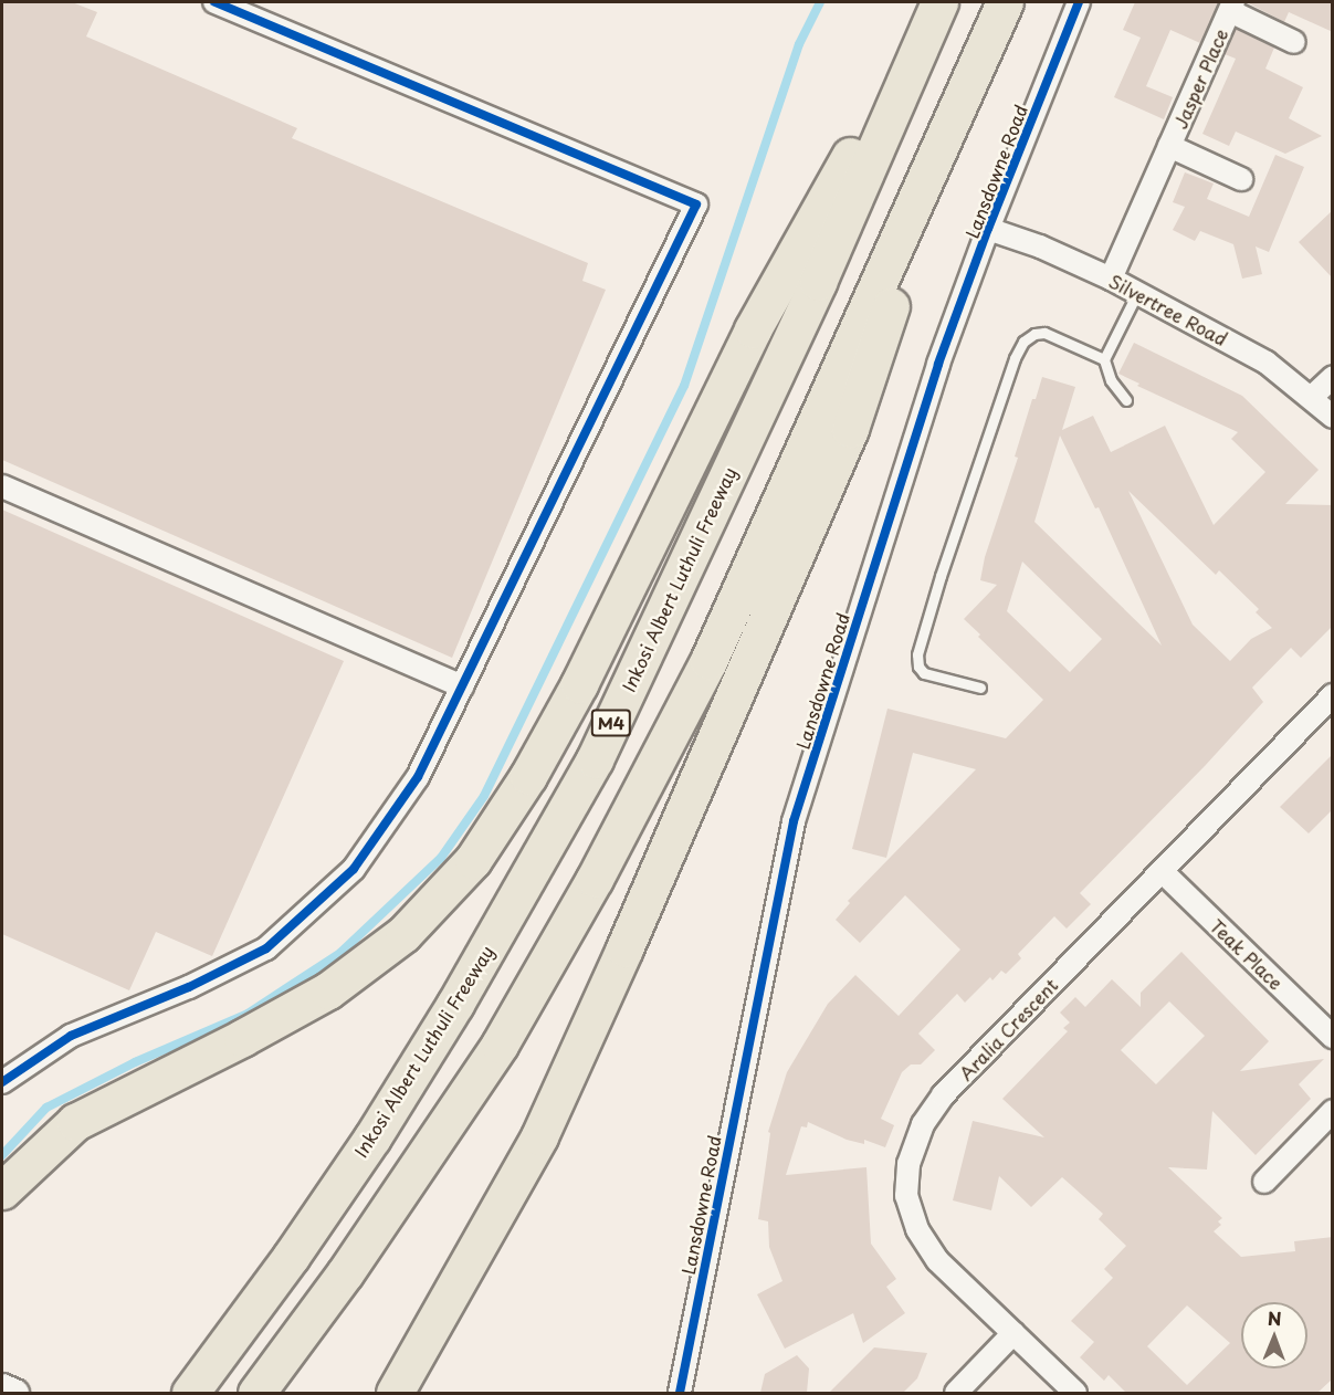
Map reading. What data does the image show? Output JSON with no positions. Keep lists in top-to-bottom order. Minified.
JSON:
{"streets":{"highway":["Inkosi Albert Luthuli Freeway","M4"],"street":["Jasper Place","Lansdowne Road","Silvertree Road","Teak Place","Aralia Crescent"]},"crossings":[["Jasper Place","Silvertree Road"],["Lansdowne Road","Silvertree Road"],["Teak Place","Aralia Crescent"]],"north":"top"}
